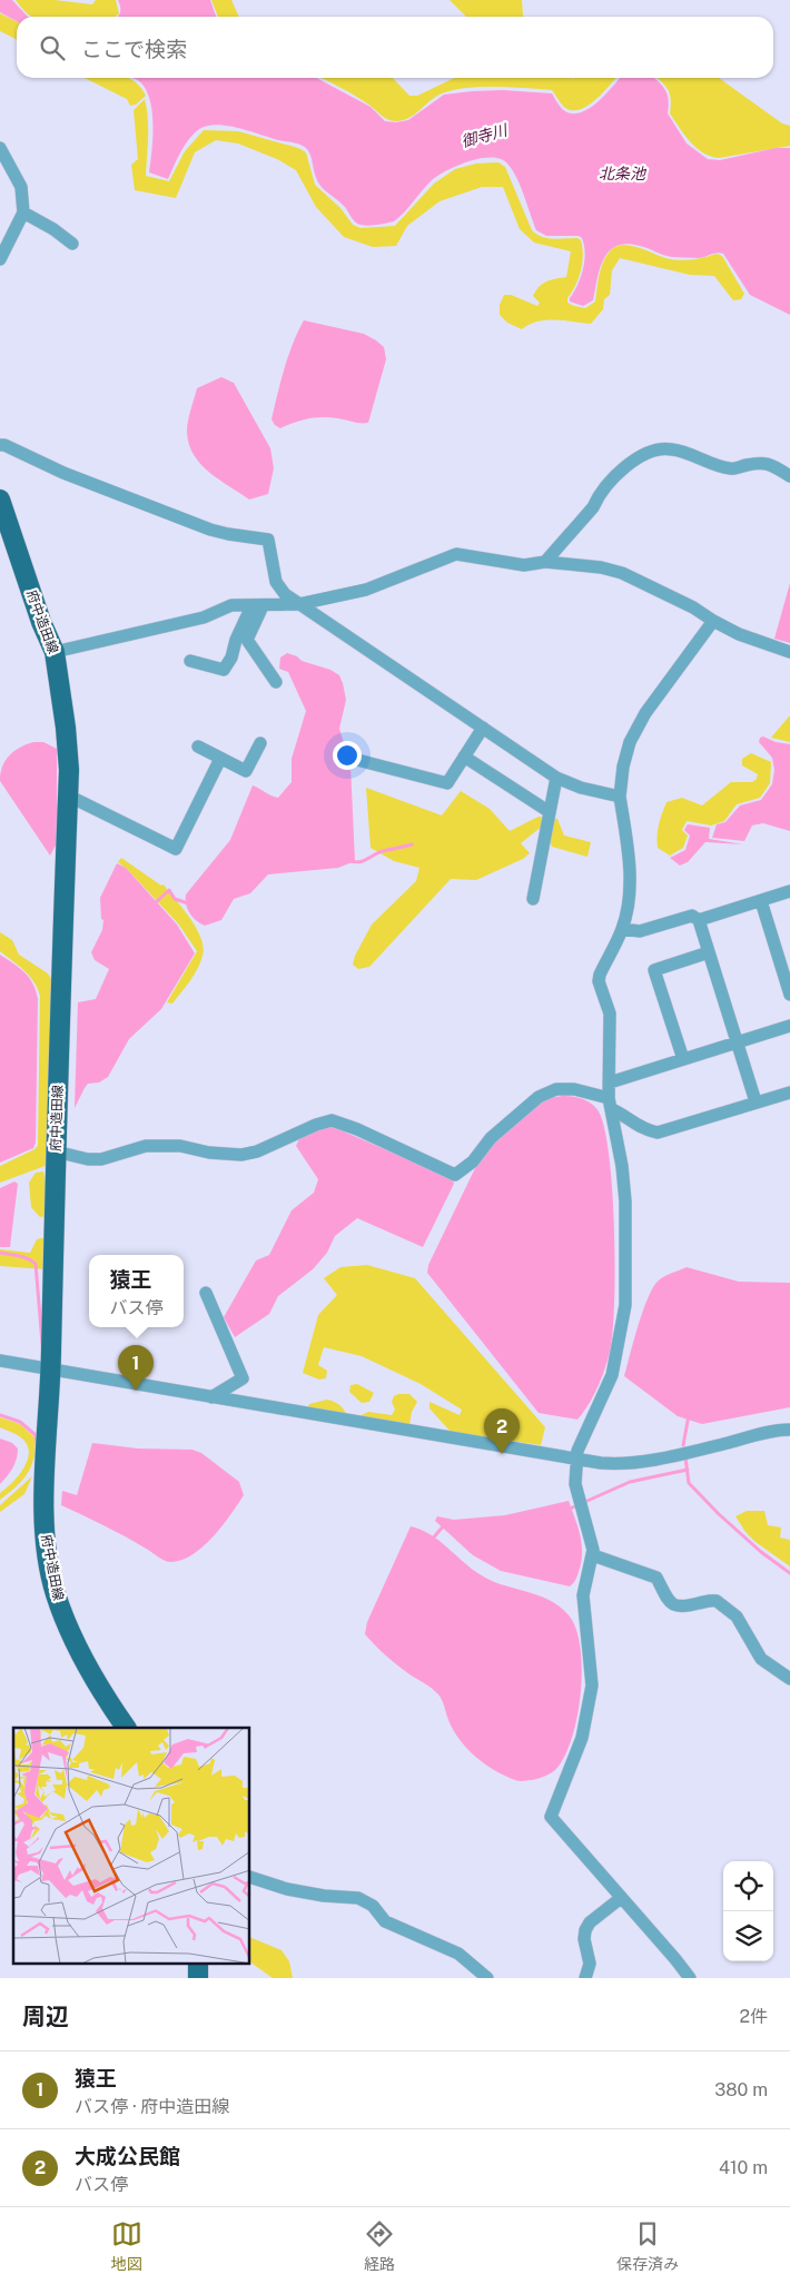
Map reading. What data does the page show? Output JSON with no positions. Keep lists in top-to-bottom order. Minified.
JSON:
{"streets":{"main road":["府中造田線"]},"water":["御寺川","北条池"],"page":{"search":"ここで検索","popup":["猿王","バス停"],"pins":["1","2"],"heading":["周辺","2件"],"list":[{"mark":"1","name":"猿王","note":"バス停 · 府中造田線","value":"380 m"},{"mark":"2","name":"大成公民館","note":"バス停","value":"410 m"}],"nav":["地図","経路","保存済み"]}}
